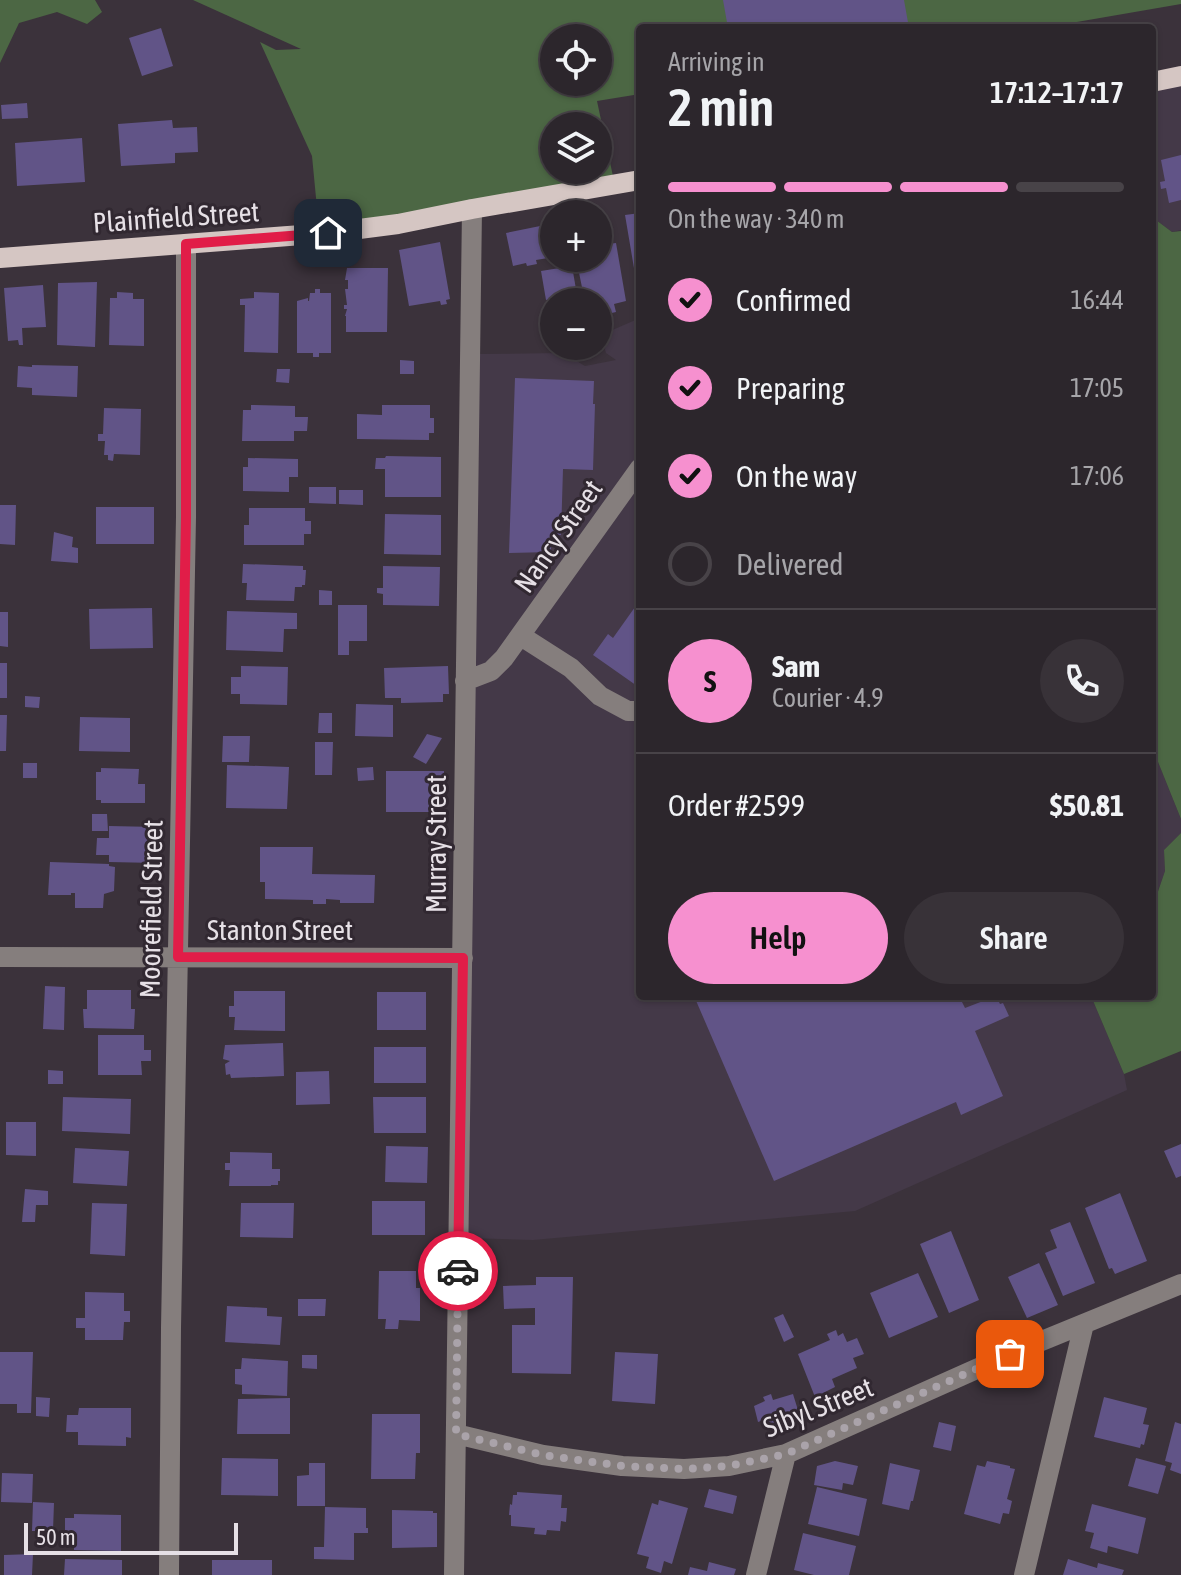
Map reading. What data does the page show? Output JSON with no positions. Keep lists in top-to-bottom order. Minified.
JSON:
{"streets":{"main road":["Plainfield Street"],"street":["Nancy Street","Murray Street","Moorefield Street","Stanton Street","Sibyl Street"]},"crossings":[["Plainfield Street","Murray Street"],["Plainfield Street","Moorefield Street"],["Nancy Street","Murray Street"],["Murray Street","Stanton Street"],["Murray Street","Sibyl Street"],["Moorefield Street","Stanton Street"]],"scale_bar":"50 m","page":{"map_buttons":["+","−"],"heading":["2 min","Arriving in","17:12–17:17"],"panel":["Sam","Courier · 4.9","Order #2599","$50.81"],"bar":"On the way · 340 m","list":[["Confirmed","16:44"],["Preparing","17:05"],["On the way","17:06"],"Delivered"],"round":"S","buttons":["Help","Share"],"scale":"50 m"}}
